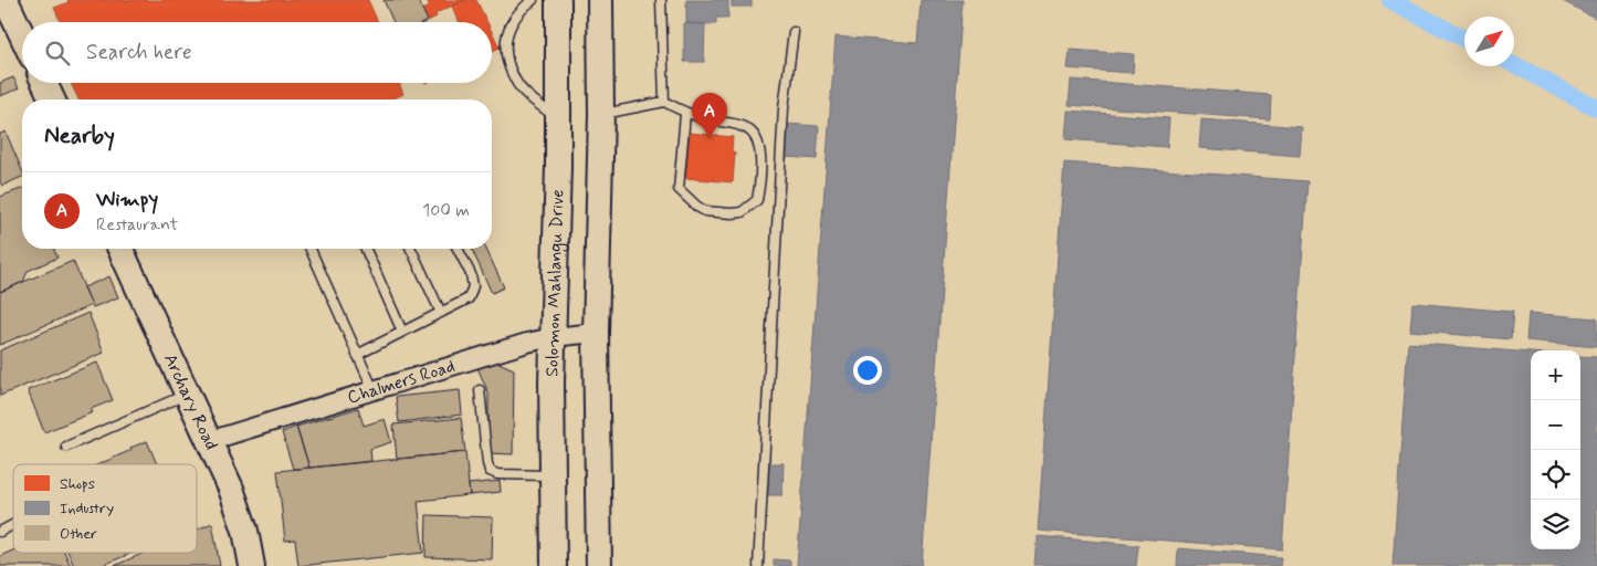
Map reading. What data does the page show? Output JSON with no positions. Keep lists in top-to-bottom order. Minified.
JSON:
{"streets":{"main road":["Solomon Mahlangu Drive","Archary Road"],"street":["Chalmers Road"]},"crossings":[["Solomon Mahlangu Drive","Chalmers Road"],["Chalmers Road","Archary Road"]],"legend":["Shops","Industry","Other"],"north":"top right","page":{"search":"Search here","pins":"A","heading":"Nearby","list":[{"mark":"A","name":"Wimpy","note":"Restaurant","value":"100 m"}],"map_buttons":["+","−"]}}
